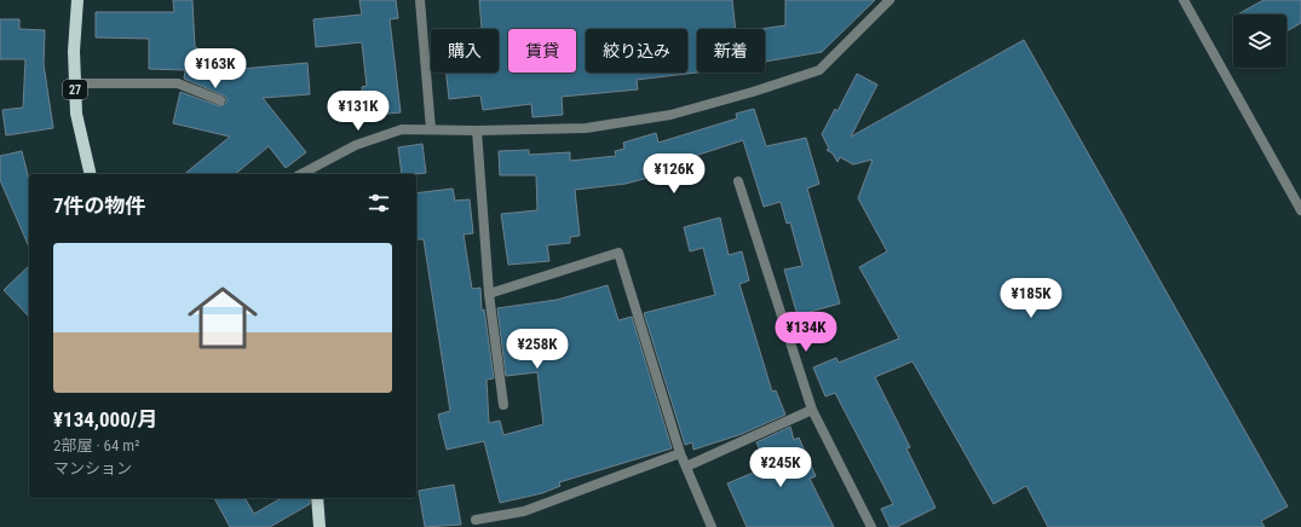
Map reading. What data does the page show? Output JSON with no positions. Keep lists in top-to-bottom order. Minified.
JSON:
{"streets":{"main road":["27"]},"page":{"chip":["購入","賃貸","絞り込み","新着"],"price":["¥163K","¥131K","¥126K","¥185K","¥134K","¥258K","¥245K"],"heading":"7件の物件","list":[{"name":"¥134,000/月","note":"2部屋 · 64 m² · マンション"}]}}
